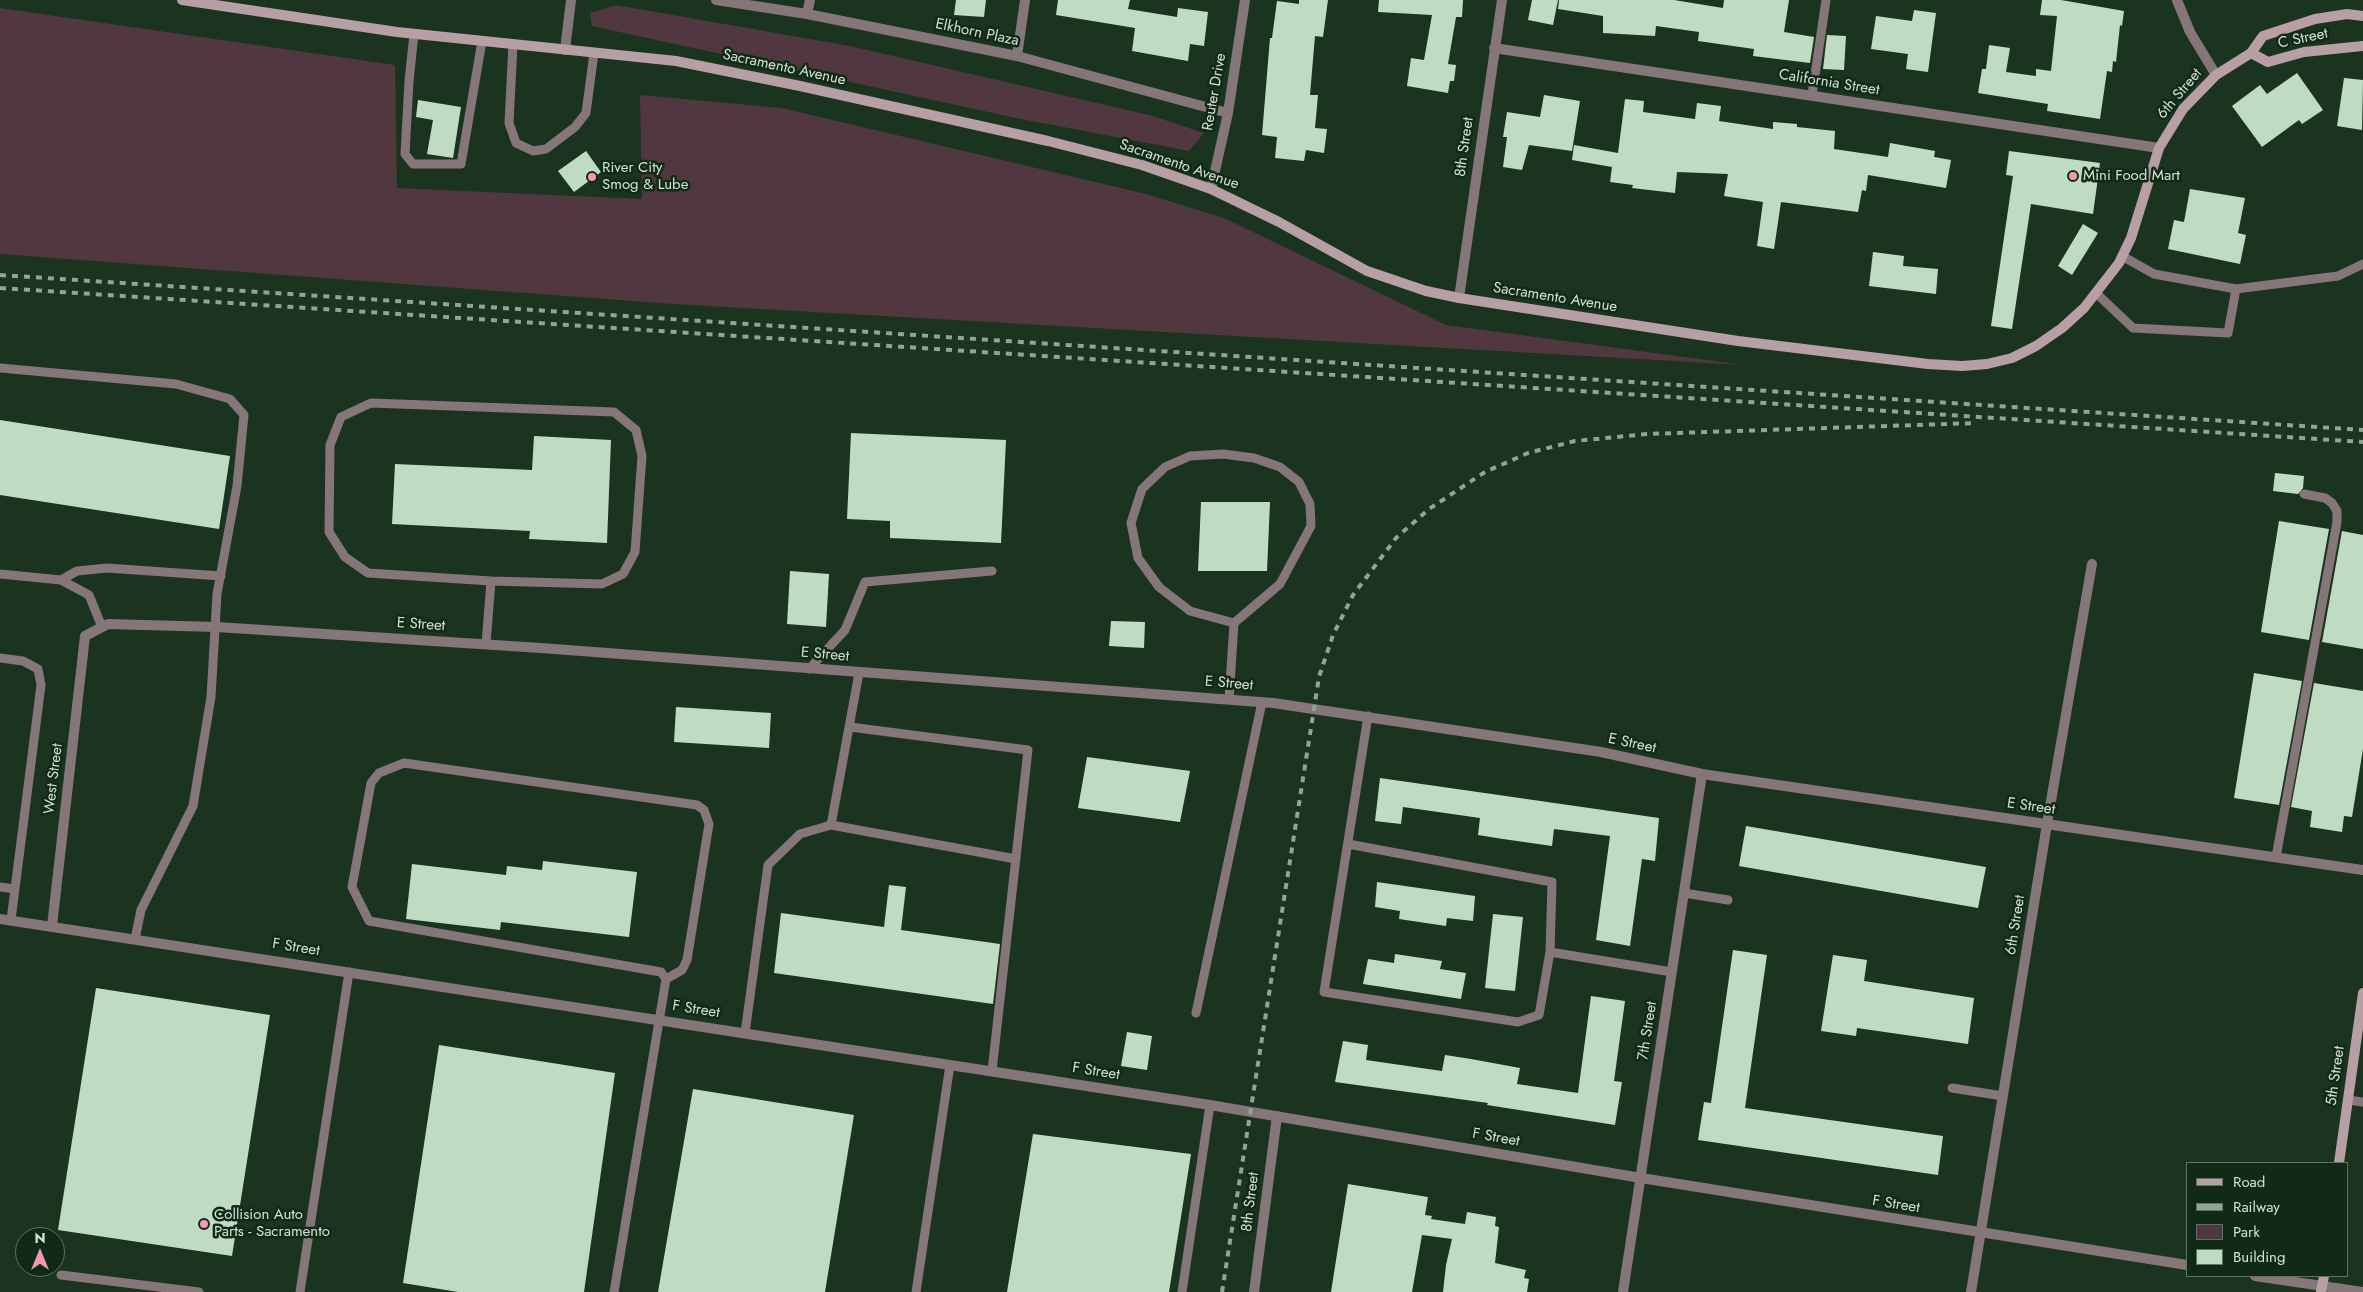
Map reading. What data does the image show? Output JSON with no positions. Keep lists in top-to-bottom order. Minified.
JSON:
{"streets":{"main road":["C Street","Sacramento Avenue","6th Street","5th Street"],"street":["Elkhorn Plaza","California Street","Reuter Drive","8th Street","E Street","West Street","F Street","7th Street"]},"crossings":[["Elkhorn Plaza","Reuter Drive"],["C Street","6th Street"],["Sacramento Avenue","Reuter Drive"],["Sacramento Avenue","6th Street"],["Sacramento Avenue","8th Street"],["California Street","6th Street"],["California Street","8th Street"],["6th Street","E Street"],["6th Street","F Street"],["8th Street","F Street"],["E Street","West Street"],["E Street","7th Street"],["West Street","F Street"],["F Street","7th Street"]],"places":["Mini Food Mart","River City Smog & Lube","Collision Auto Parts - Sacramento"],"legend":["Road","Railway","Park","Building"],"north":"top"}
